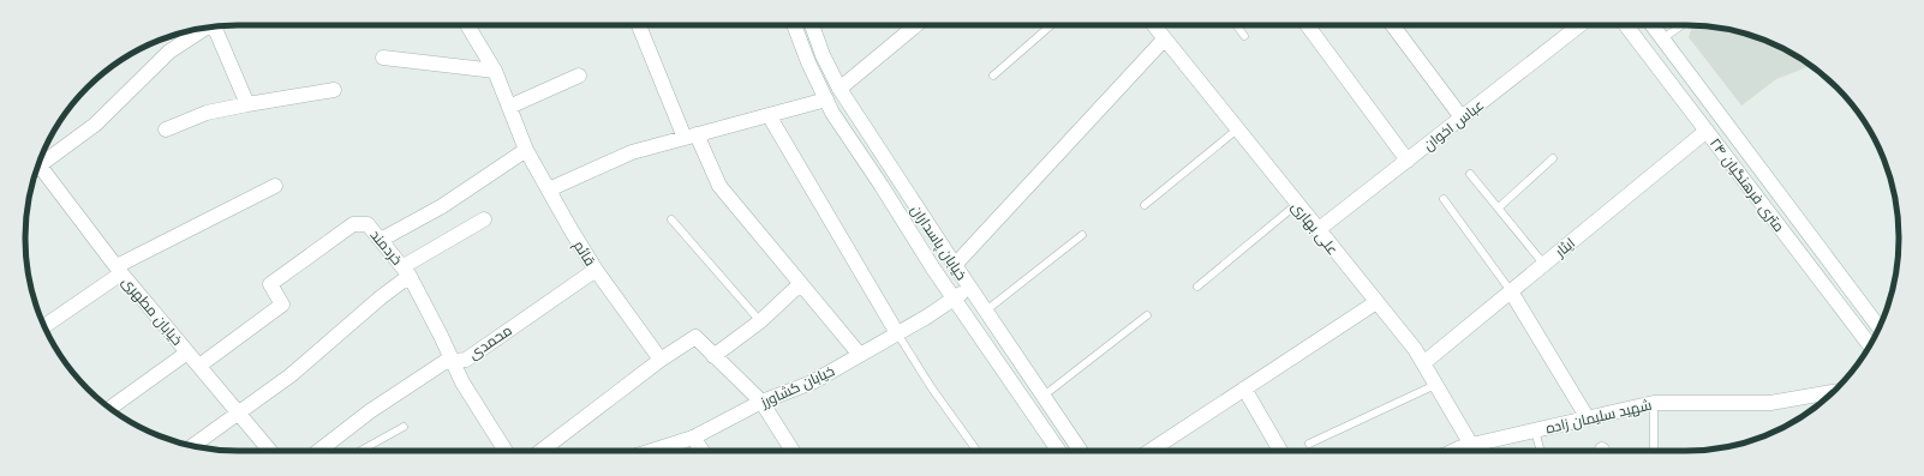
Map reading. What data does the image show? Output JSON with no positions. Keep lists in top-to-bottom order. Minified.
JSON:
{"streets":{"street":["عباس اخوان","۲۴ متری فرهنگیان","علی بهاری","خیابان پاسداران","خردمند","ایثار","قائم","خیابان مطهری","محمدی","خیابان کشاورز","شهید سلیمان زاده"]},"crossings":[["عباس اخوان","علی بهاری"],["۲۴ متری فرهنگیان","ایثار"],["علی بهاری","ایثار"],["علی بهاری","شهید سلیمان زاده"],["خیابان پاسداران","خیابان کشاورز"],["خردمند","خیابان مطهری"],["خردمند","محمدی"],["قائم","محمدی"]]}
